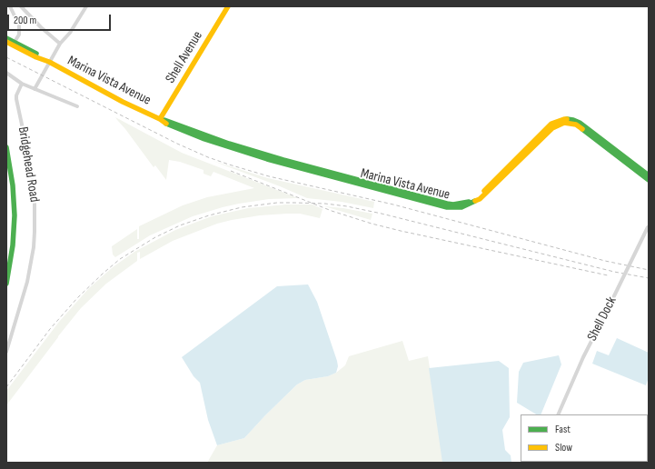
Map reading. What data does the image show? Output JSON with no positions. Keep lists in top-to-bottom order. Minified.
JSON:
{"streets":{"main road":["Shell Avenue","Marina Vista Avenue"],"street":["Bridgehead Road","Shell Dock"]},"crossings":[["Shell Avenue","Marina Vista Avenue"]],"legend":["Fast","Slow"],"scale_bar":"200 m"}
